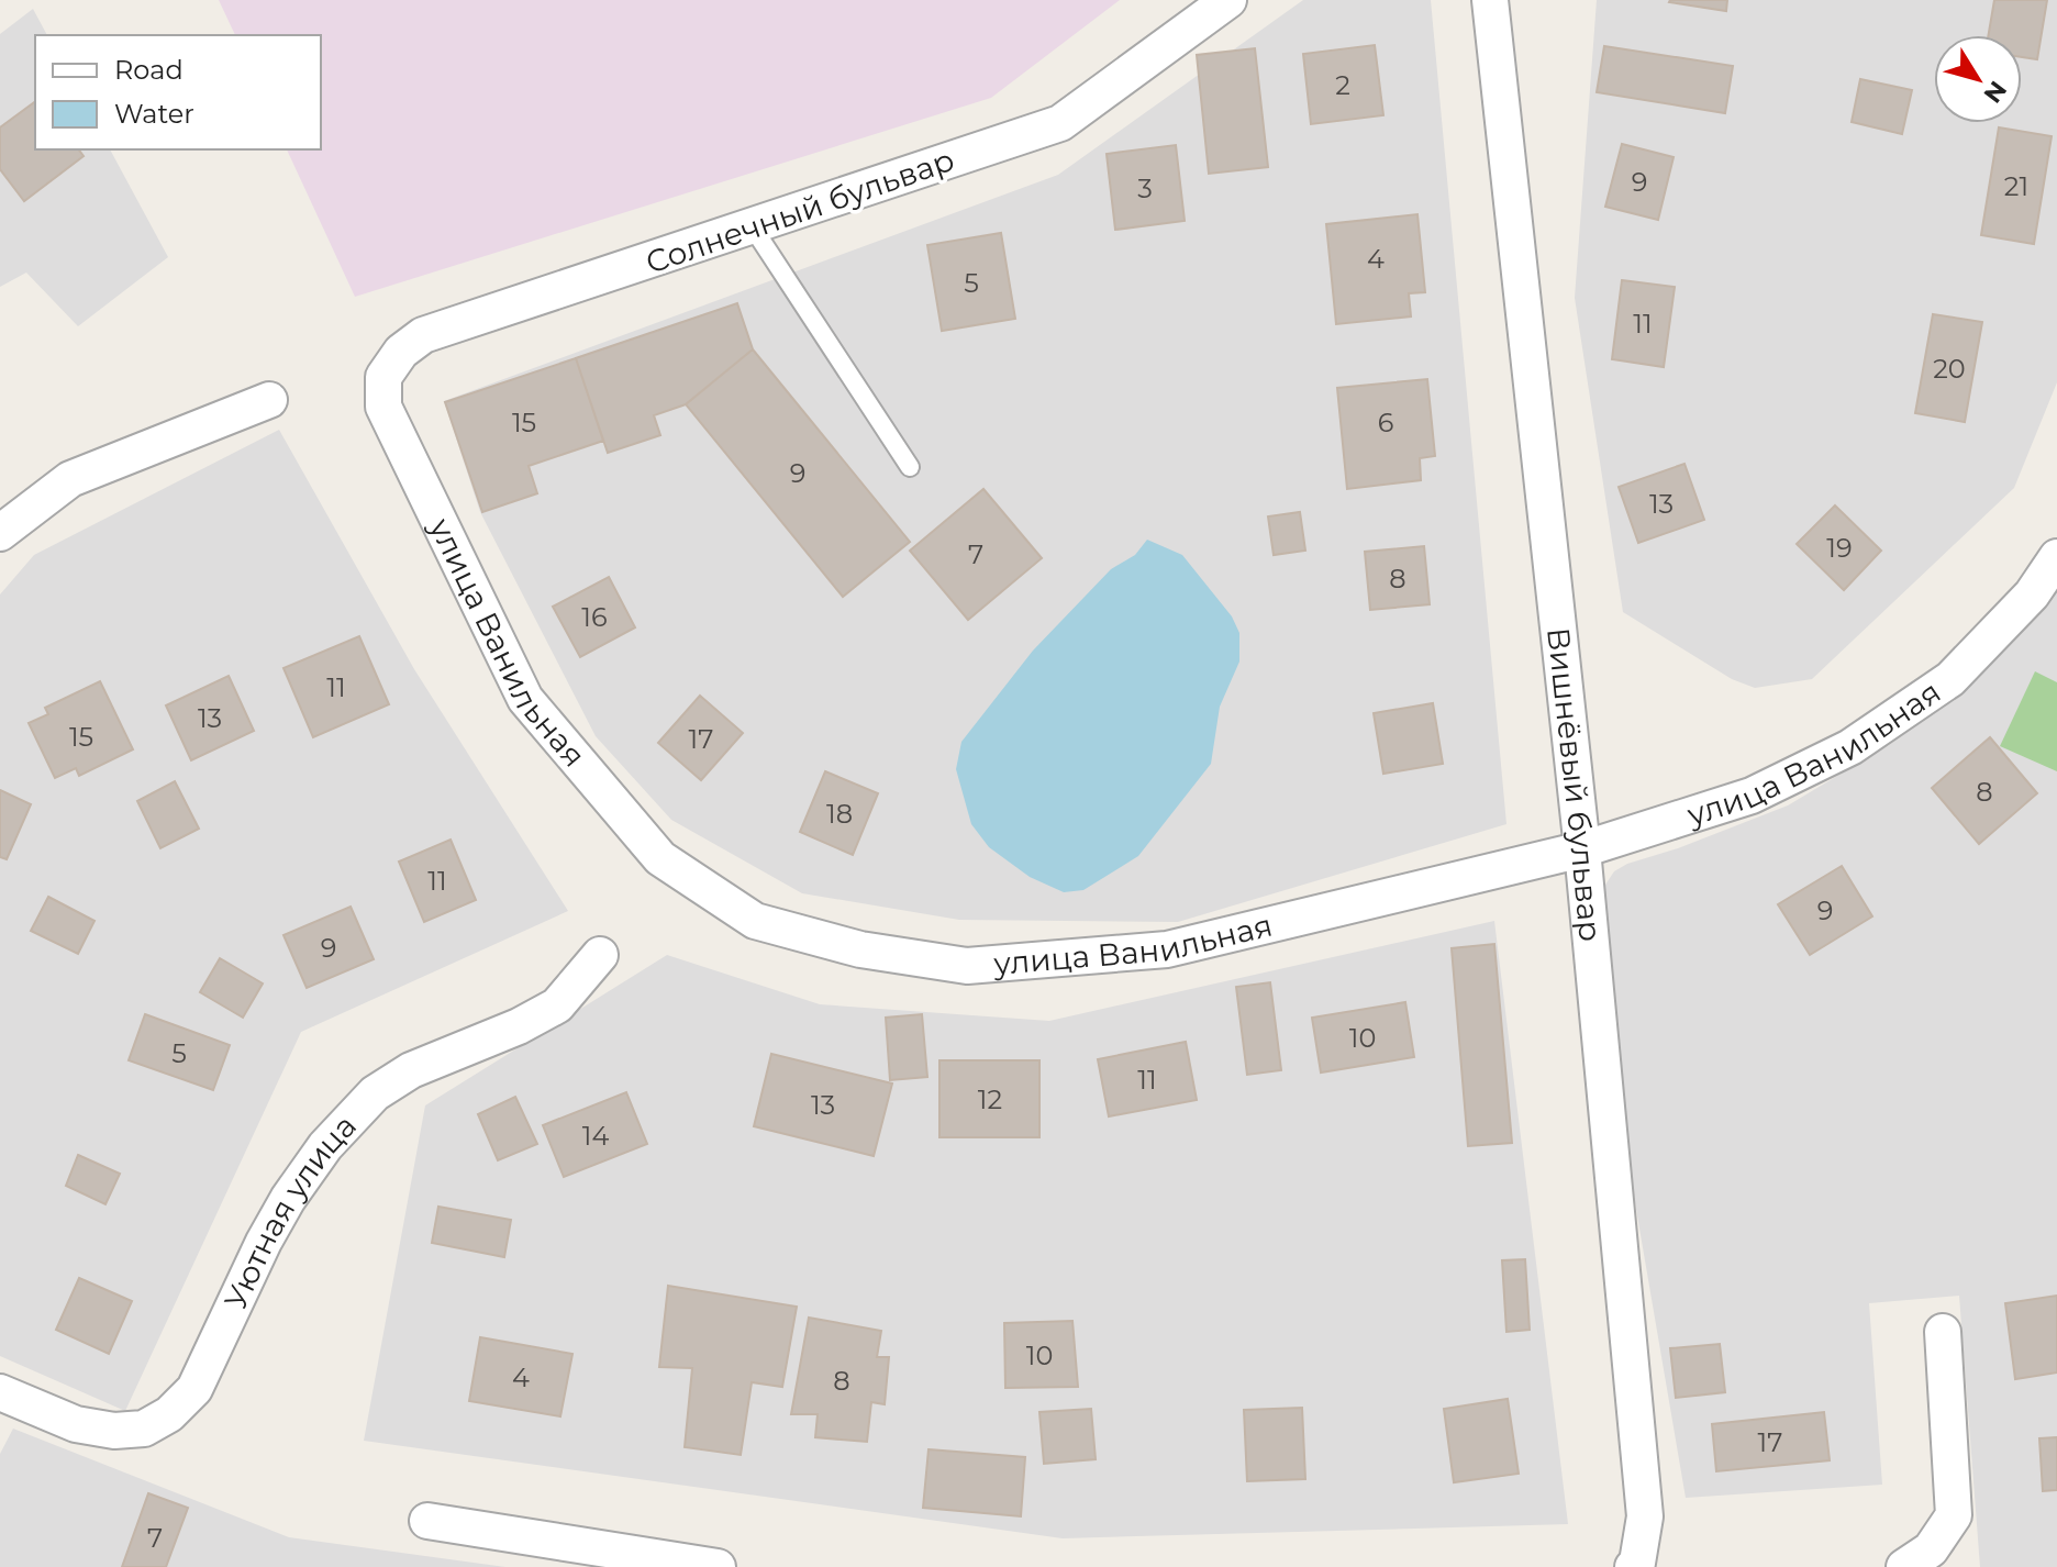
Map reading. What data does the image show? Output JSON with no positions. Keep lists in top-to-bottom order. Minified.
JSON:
{"streets":{"street":["Солнечный бульвар","улица Ванильная","Вишнёвый бульвар","Уютная улица"]},"crossings":[["Солнечный бульвар","улица Ванильная"],["улица Ванильная","Вишнёвый бульвар"]],"house_numbers":["2","9","21","3","4","5","11","20","15","6","9","13","19","7","8","16","11","13","15","17","8","18","11","9","9","10","5","11","12","13","14","10","4","8","17","7"],"legend":["Road","Water"],"north":"bottom right"}
